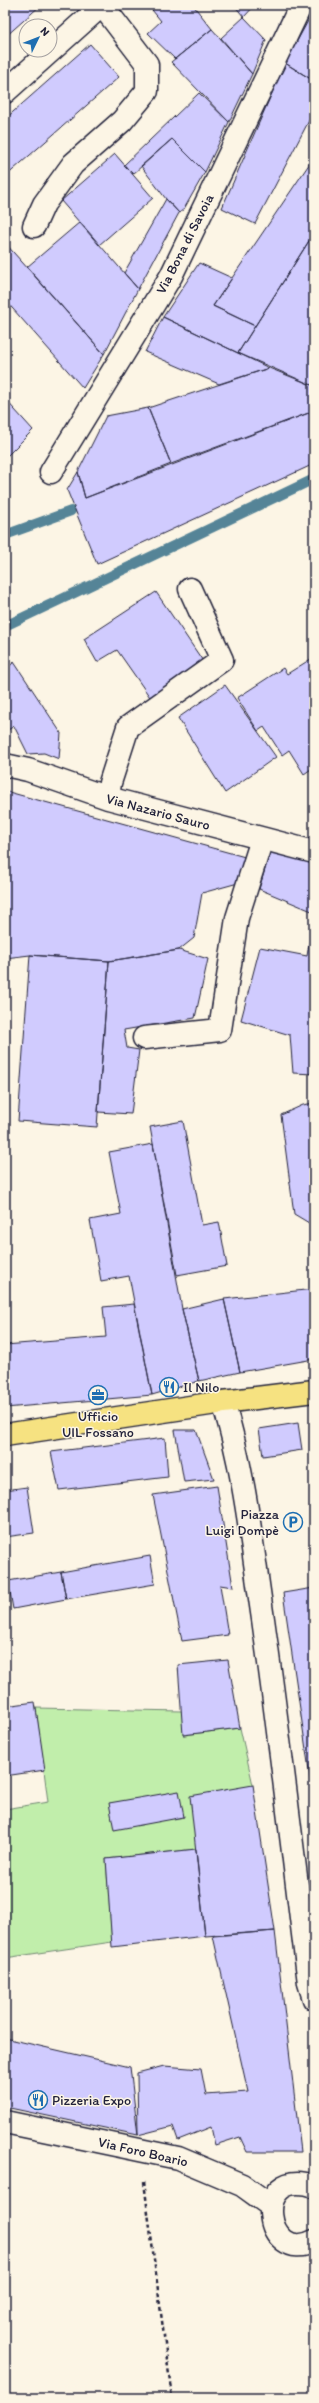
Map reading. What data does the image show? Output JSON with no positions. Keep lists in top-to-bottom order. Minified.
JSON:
{"streets":{"street":["Via Bona di Savoia","Via Nazario Sauro","Via Foro Boario"]},"places":{"restaurant":["Il Nilo","Pizzeria Expo"],"office":["Ufficio UIL Fossano"],"parking":["Piazza Luigi Dompè"]},"north":"top right"}
